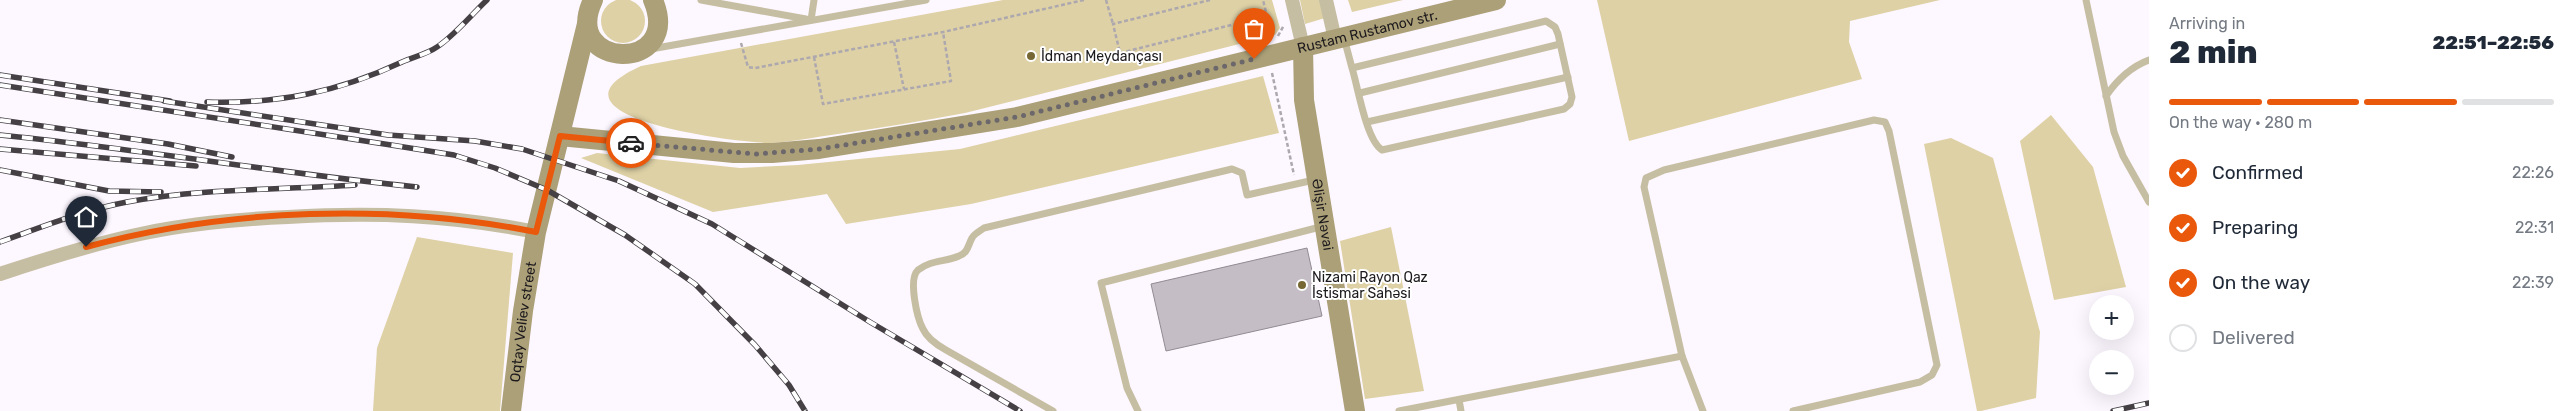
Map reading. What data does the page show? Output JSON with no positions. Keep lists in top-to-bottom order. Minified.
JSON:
{"streets":{"street":["Rustam Rustamov str.","Əlişir Nəvai","Oqtay Veliev street"]},"crossings":[["Rustam Rustamov str.","Əlişir Nəvai"],["Rustam Rustamov str.","Oqtay Veliev street"]],"places":["İdman Meydançası","Nizami Rayon Qaz İstismar Sahəsi"],"page":{"heading":["2 min","Arriving in","22:51–22:56"],"bar":"On the way · 280 m","list":[["Confirmed","22:26"],["Preparing","22:31"],["On the way","22:39"],"Delivered"],"map_buttons":["+","−"]}}
